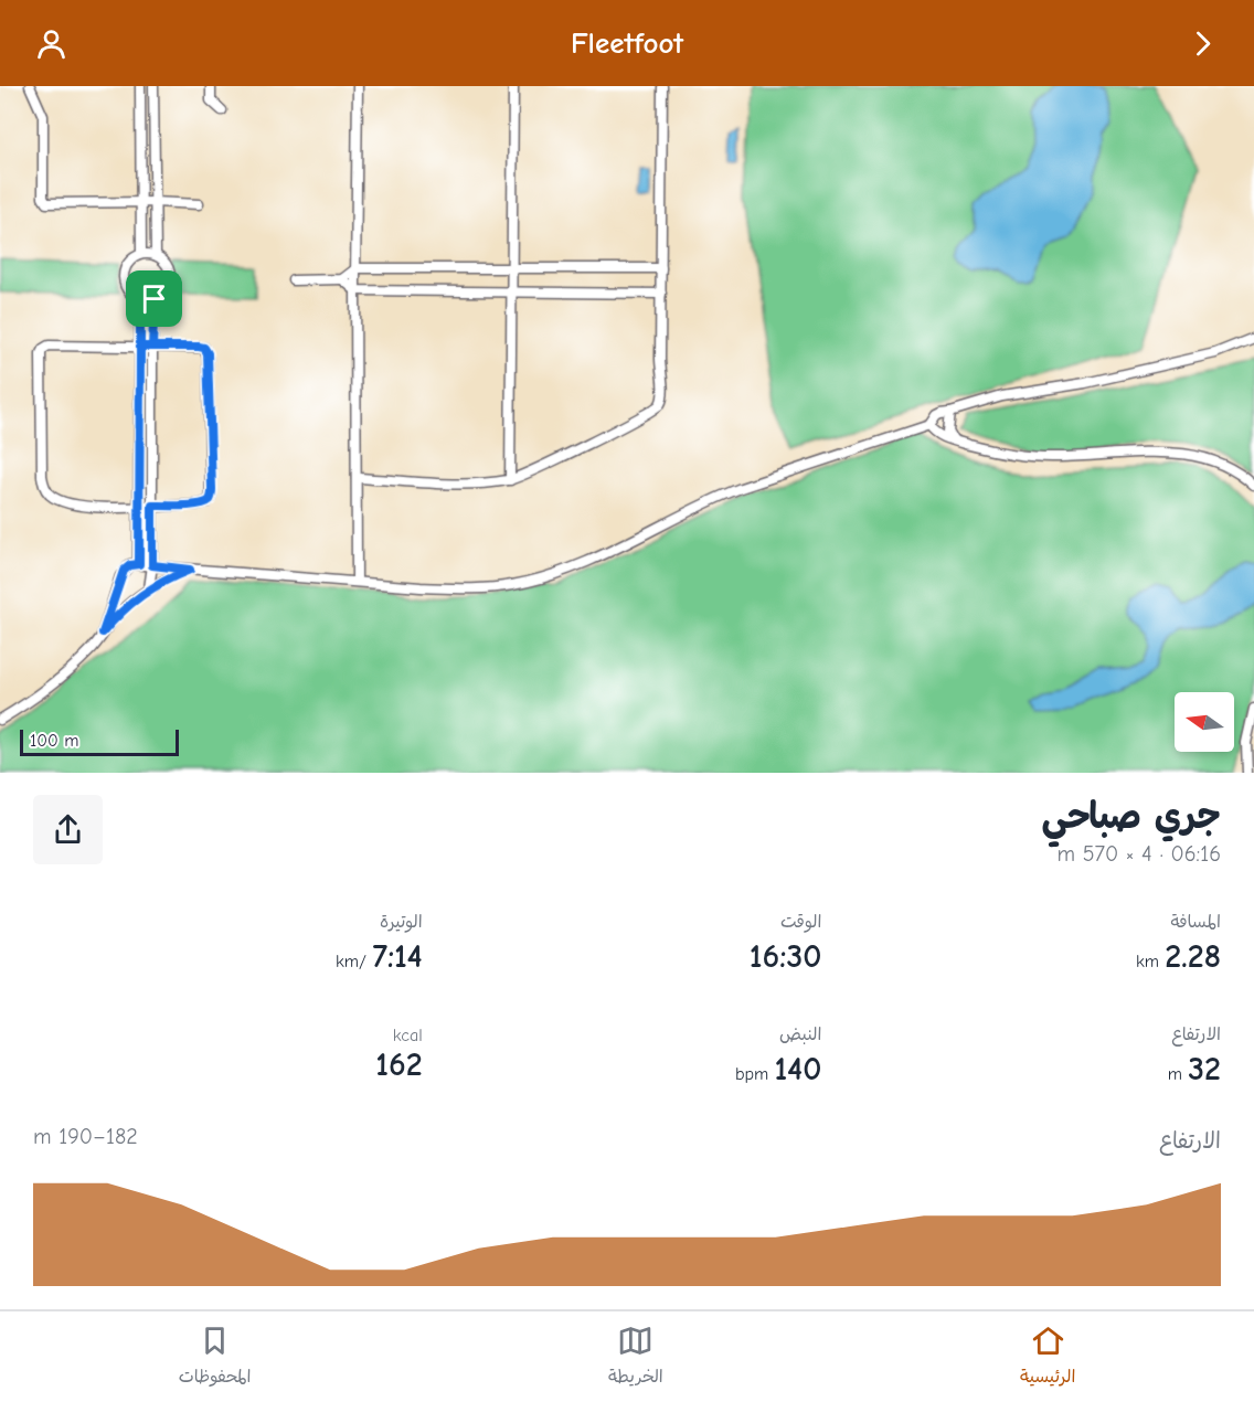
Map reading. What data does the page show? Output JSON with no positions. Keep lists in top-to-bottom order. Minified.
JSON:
{"scale_bar":"100 m","north":"left","page":{"header":"Fleetfoot","scale":"100 m","heading":["جري صباحي","06:16 · 4 × 570 m"],"stats":[["المسافة","2.28 km"],["الوقت","16:30"],["الوتيرة","7:14 /km"],["الارتفاع","32 m"],["النبض","140 bpm"],["kcal","162"]],"chart":["الارتفاع","182–190 m"],"tabs":["الرئيسية","الخريطة","المحفوظات"]}}
